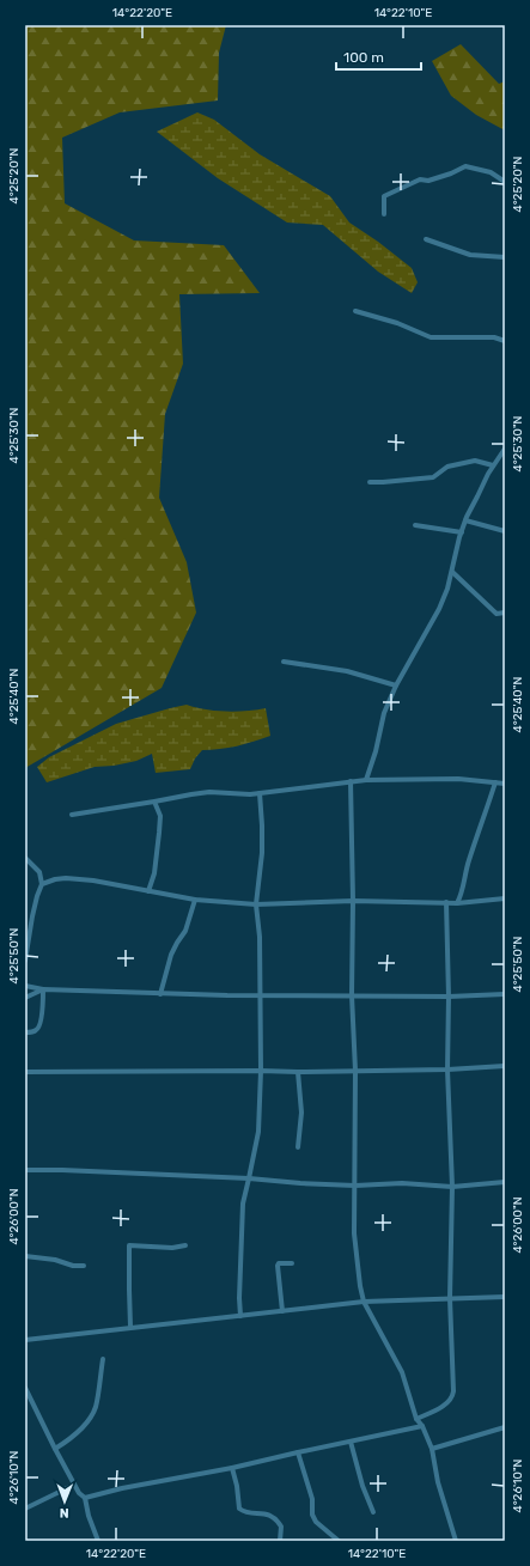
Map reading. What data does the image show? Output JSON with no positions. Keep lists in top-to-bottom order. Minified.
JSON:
{"scale_bar":"100 m","north":"bottom","coordinates":["14°22'20\"E","14°22'10\"E","4°25'20\"N","4°25'30\"N","4°25'40\"N","4°25'50\"N","4°26'00\"N","4°26'10\"N"]}
